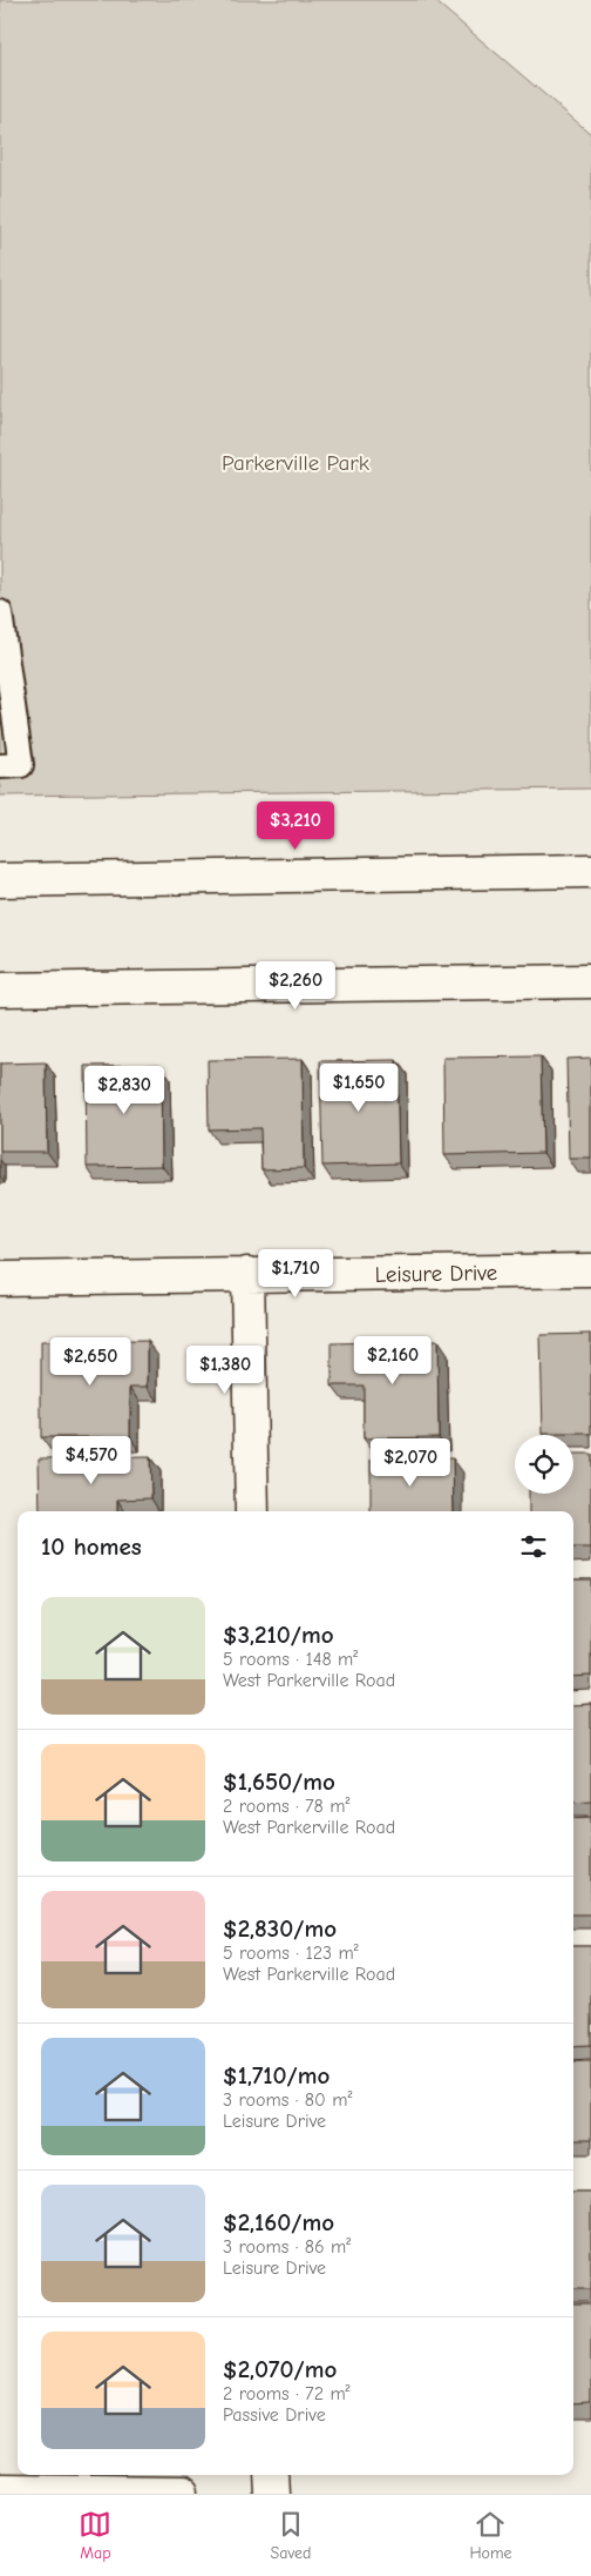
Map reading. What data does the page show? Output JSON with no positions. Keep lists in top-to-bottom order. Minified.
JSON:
{"streets":{"main road":["Leisure Drive"]},"parks":["Parkerville Park"],"page":{"price":["$3,210","$2,260","$1,650","$2,830","$1,710","$2,160","$2,650","$1,380","$4,570","$2,070"],"heading":"10 homes","list":[{"name":"$3,210/mo","note":"5 rooms · 148 m² · West Parkerville Road"},{"name":"$1,650/mo","note":"2 rooms · 78 m² · West Parkerville Road"},{"name":"$2,830/mo","note":"5 rooms · 123 m² · West Parkerville Road"},{"name":"$1,710/mo","note":"3 rooms · 80 m² · Leisure Drive"},{"name":"$2,160/mo","note":"3 rooms · 86 m² · Leisure Drive"},{"name":"$2,070/mo","note":"2 rooms · 72 m² · Passive Drive"}],"tabs":["Map","Saved","Home"]}}
